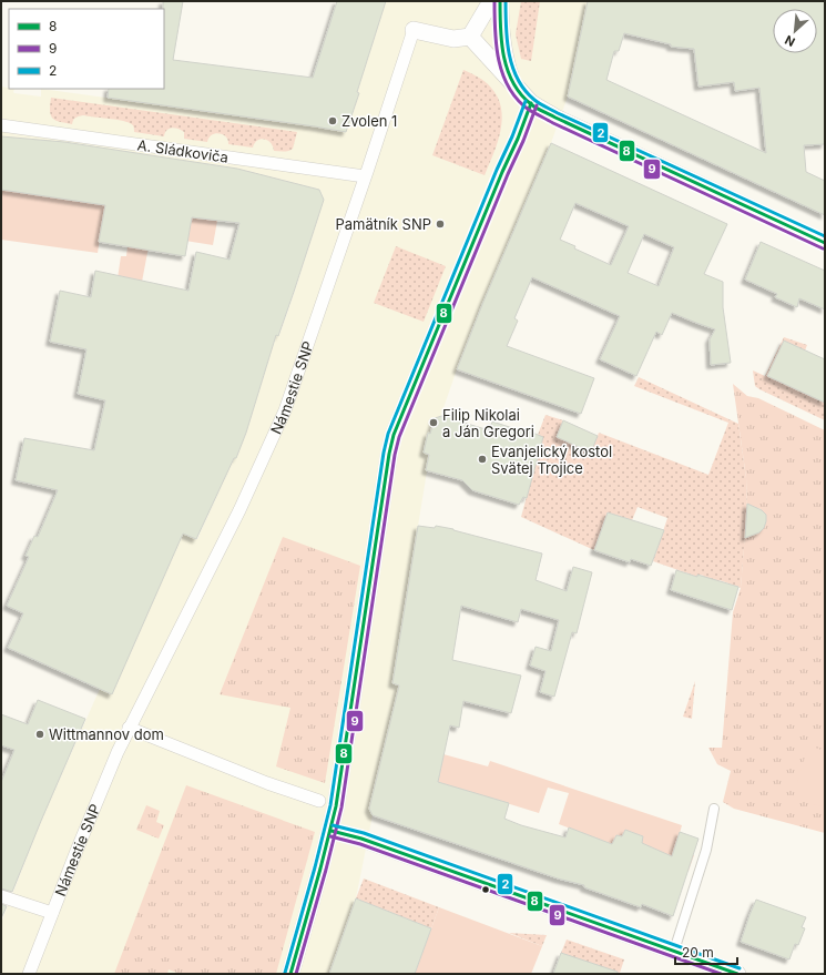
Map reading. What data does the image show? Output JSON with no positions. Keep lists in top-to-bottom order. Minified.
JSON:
{"streets":{"street":["A. Sládkoviča","Námestie SNP"]},"crossings":[["A. Sládkoviča","Námestie SNP"]],"places":["Zvolen 1","Pamätník SNP","Filip Nikolai a Ján Gregori","Evanjelický kostol Svätej Trojice","Wittmannov dom"],"lines":["transit line 8","transit line 9","transit line 2"],"legend":["8","9","2"],"scale_bar":"20 m","north":"bottom left"}
